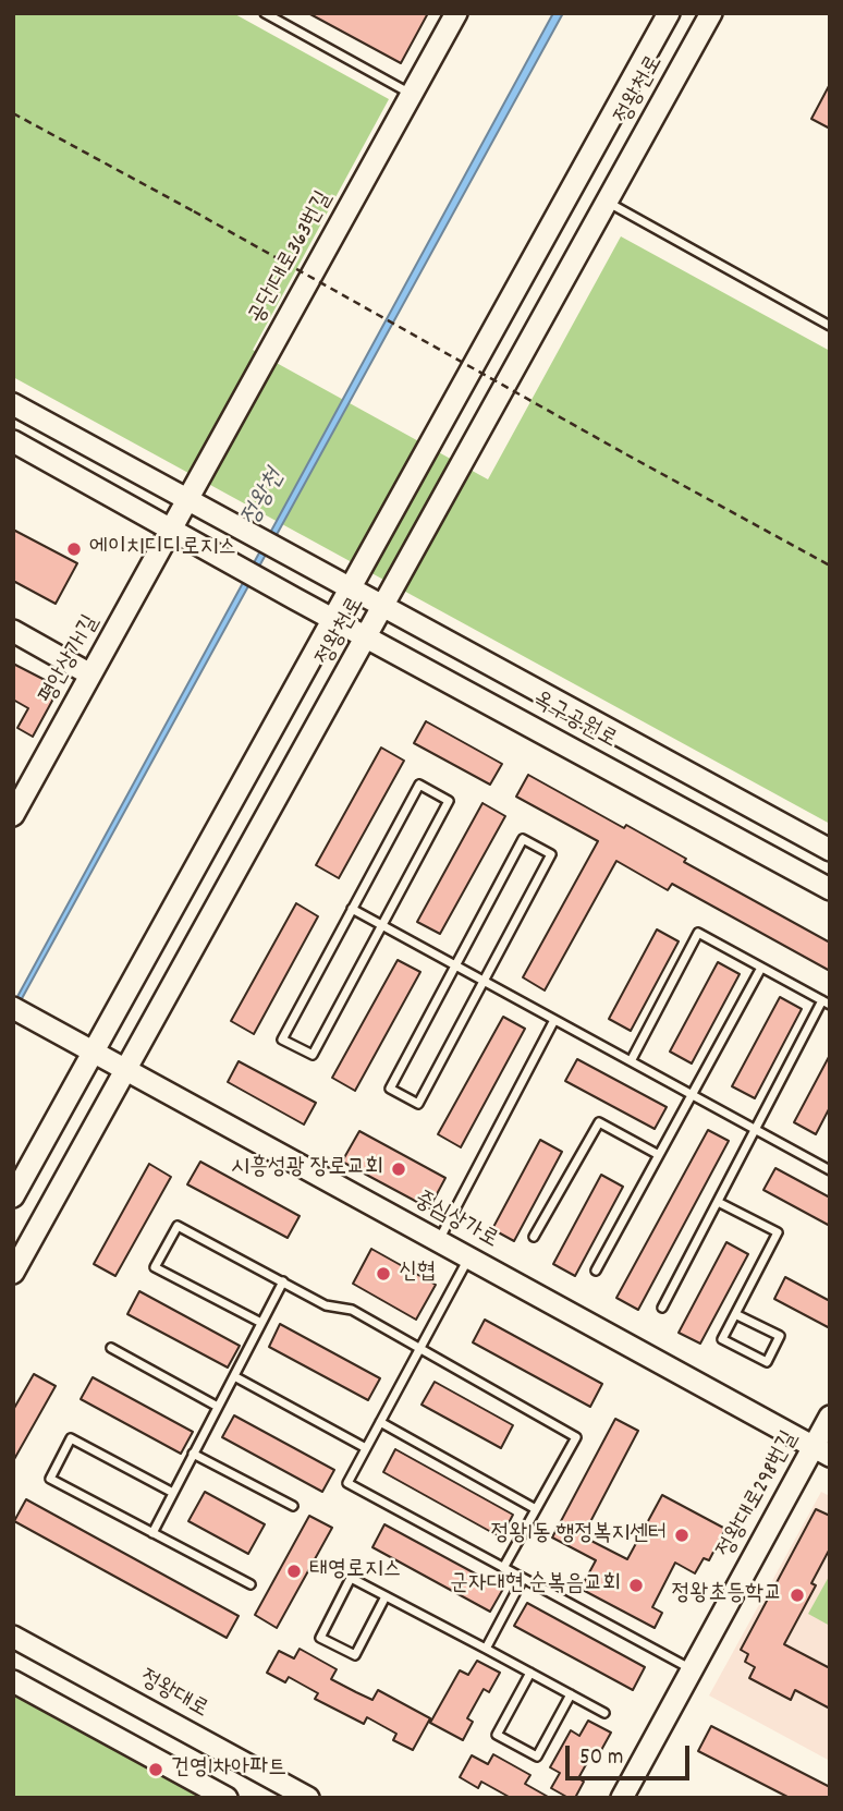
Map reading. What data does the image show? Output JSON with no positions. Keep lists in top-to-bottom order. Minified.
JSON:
{"streets":{"street":["정왕천로","공단1대로363번길","평안상가1길","옥구공원로","중심상가로","정왕대로298번길","정왕대로"]},"crossings":[["정왕천로","옥구공원로"],["정왕천로","중심상가로"],["공단1대로363번길","평안상가1길"],["공단1대로363번길","옥구공원로"],["평안상가1길","옥구공원로"],["중심상가로","정왕대로298번길"]],"water":["정왕천"],"places":["에이치디디로지스","시흥성광 장로교회","신협","정왕1동 행정복지센터","태영로지스","군자대현 순복음교회","정왕초등학교","건영1차아파트"],"scale_bar":"50 m"}
